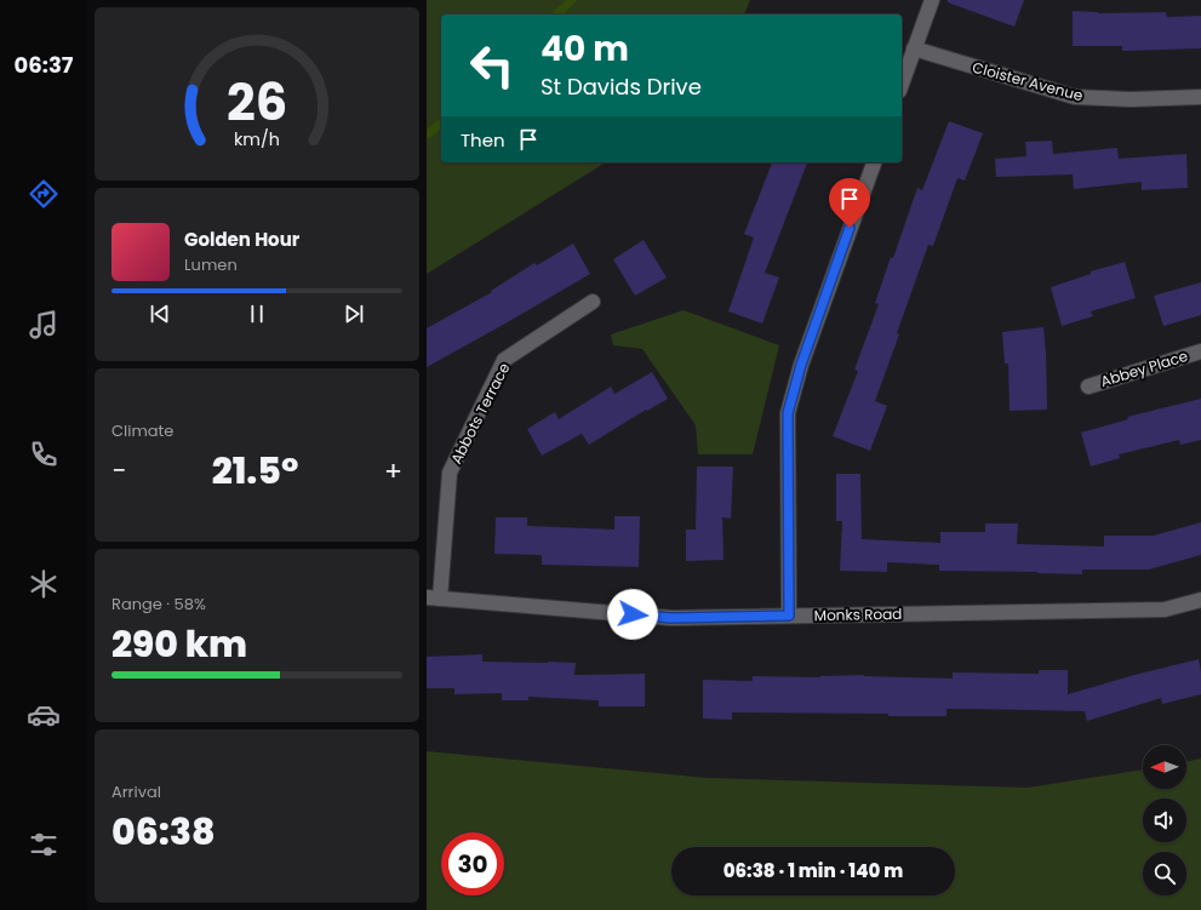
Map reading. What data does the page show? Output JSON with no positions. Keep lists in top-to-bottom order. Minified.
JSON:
{"streets":{"street":["Cloister Avenue","Abbey Place","Abbots Terrace","Monks Road"]},"crossings":[["Abbots Terrace","Monks Road"]],"north":"left","page":{"tabs":"06:37","turn":["40 m","St Davids Drive"],"then":"Then","song":["Golden Hour","Lumen"],"tile":["Climate",["Range · 58%","290 km"],["Arrival","06:38"]],"heat":["−","21.5°","+"],"limit":"30","trip":"06:38 · 1 min · 140 m","gauge":["26","km/h"]}}
